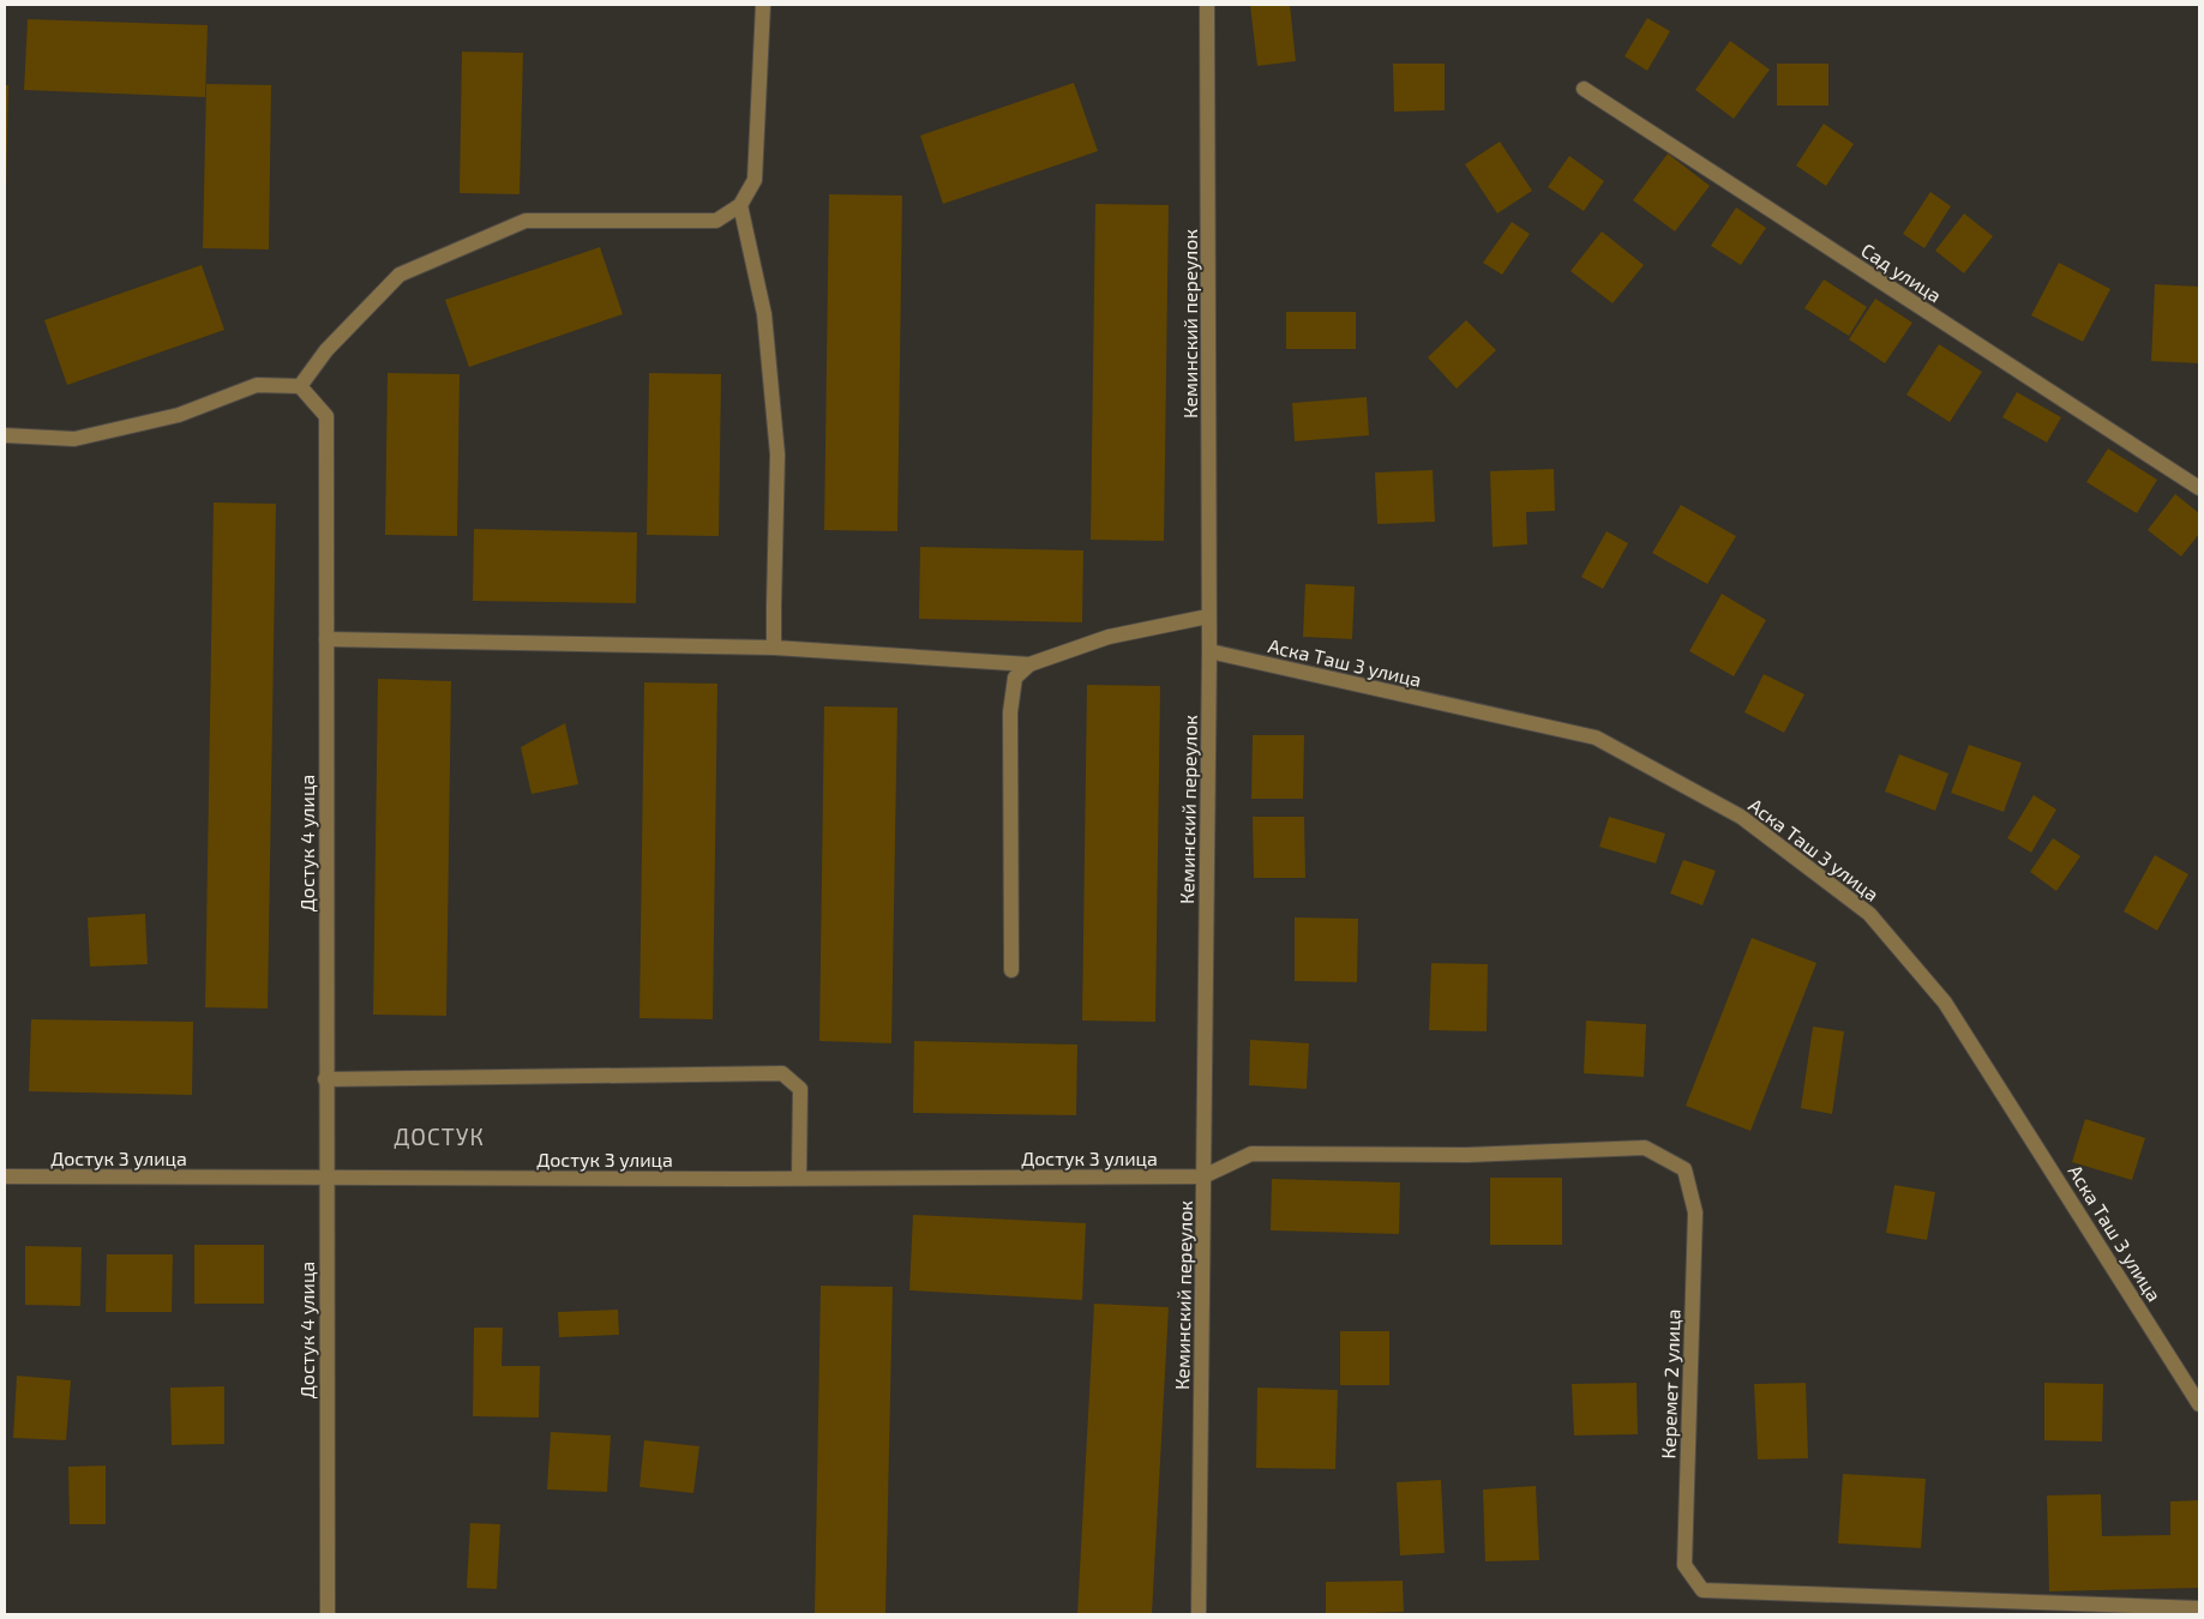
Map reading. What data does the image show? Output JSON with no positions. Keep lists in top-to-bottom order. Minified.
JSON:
{"streets":{"street":["Сад улица","Кеминский переулок","Аска Таш 3 улица","Достук 4 улица","Достук 3 улица","Керемет 2 улица"]},"crossings":[["Кеминский переулок","Аска Таш 3 улица"],["Кеминский переулок","Достук 3 улица"],["Кеминский переулок","Керемет 2 улица"],["Достук 4 улица","Достук 3 улица"],["Достук 3 улица","Керемет 2 улица"]],"districts":["ДОСТУК"]}
